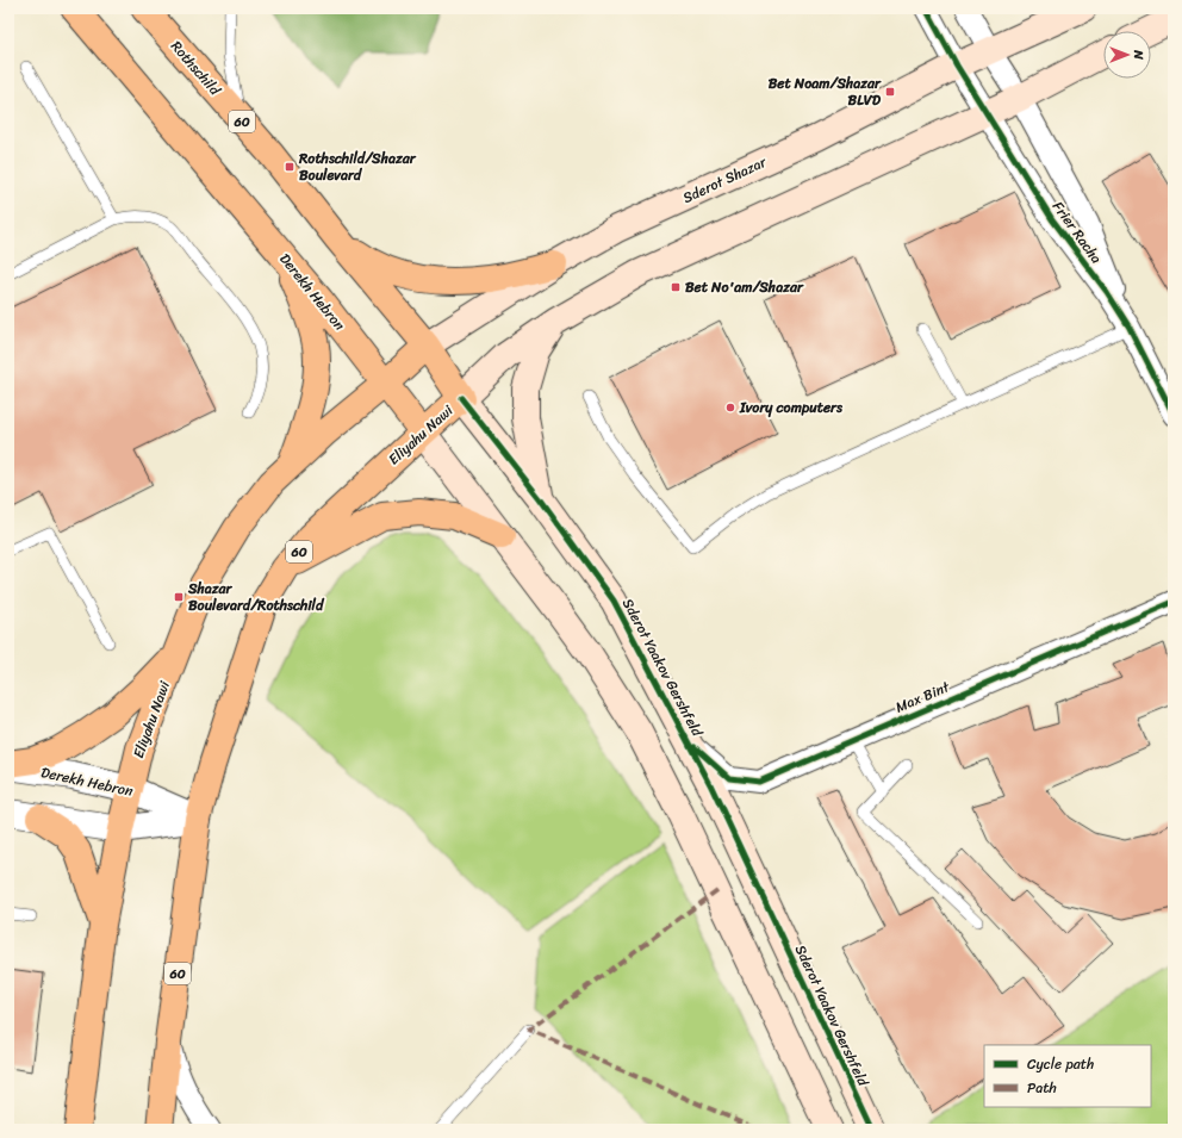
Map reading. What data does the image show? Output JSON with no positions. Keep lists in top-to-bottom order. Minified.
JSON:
{"streets":{"highway":["Rothschild","60","Sderot Shazar","Derekh Hebron","Eliyahu Nawi"],"main road":["Sderot Yaakov Gershfeld"],"street":["Frier Racha","Max Bint"]},"crossings":[["Rothschild","60"],["60","Sderot Shazar"],["60","Eliyahu Nawi"],["60","Sderot Yaakov Gershfeld"],["Sderot Shazar","Frier Racha"],["Sderot Shazar","Derekh Hebron"],["Sderot Shazar","Eliyahu Nawi"],["Derekh Hebron","Eliyahu Nawi"],["Eliyahu Nawi","Sderot Yaakov Gershfeld"],["Sderot Yaakov Gershfeld","Max Bint"]],"places":{"transit":["Bet Noam/Shazar BLVD","Rothschild/Shazar Boulevard","Bet No'am/Shazar","Shazar Boulevard/Rothschild"],"other":["Ivory computers"]},"legend":["Cycle path","Path"],"north":"right"}
